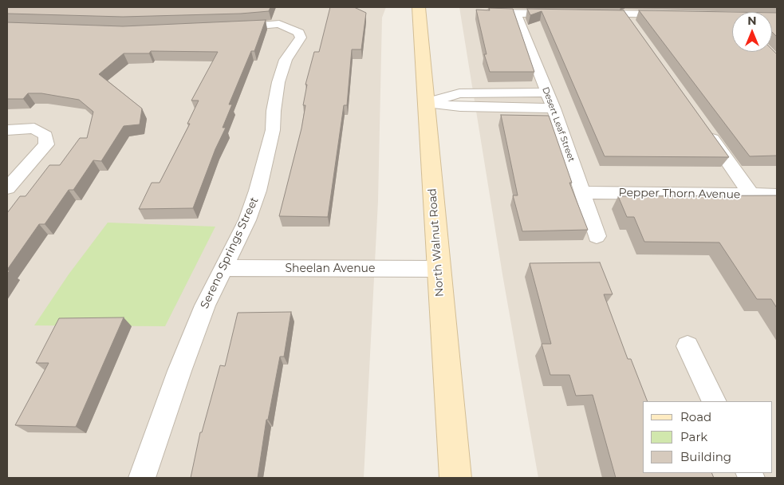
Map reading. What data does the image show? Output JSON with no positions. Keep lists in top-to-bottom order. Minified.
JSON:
{"streets":{"street":["Desert Leaf Street","Pepper Thorn Avenue","North Walnut Road","Sereno Springs Street","Sheelan Avenue"]},"crossings":[["Desert Leaf Street","Pepper Thorn Avenue"],["North Walnut Road","Sheelan Avenue"],["Sereno Springs Street","Sheelan Avenue"]],"legend":["Road","Park","Building"],"north":"top"}
